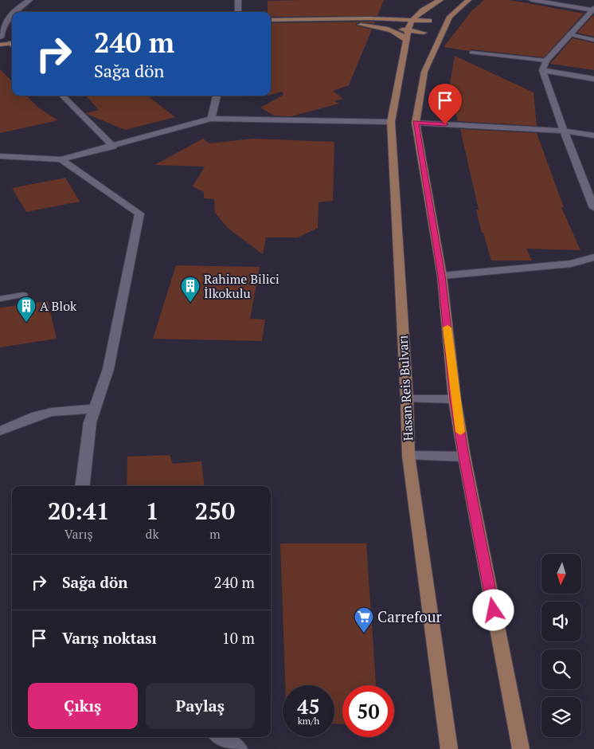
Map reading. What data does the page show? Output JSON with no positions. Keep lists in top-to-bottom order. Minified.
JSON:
{"streets":{"main road":["Hasan Reis Bulvarı"]},"places":{"building":["Rahime Bilici İlkokulu","A Blok"],"supermarket":["Carrefour"]},"north":"bottom","page":{"turn":["240 m","Sağa dön"],"eta":["20:41","Varış","1","dk","250","m"],"list":[{"name":"Sağa dön","value":"240 m"},{"name":"Varış noktası","value":"10 m"}],"buttons":["Çıkış","Paylaş"],"speed":"45 km/h","limit":"50"}}
